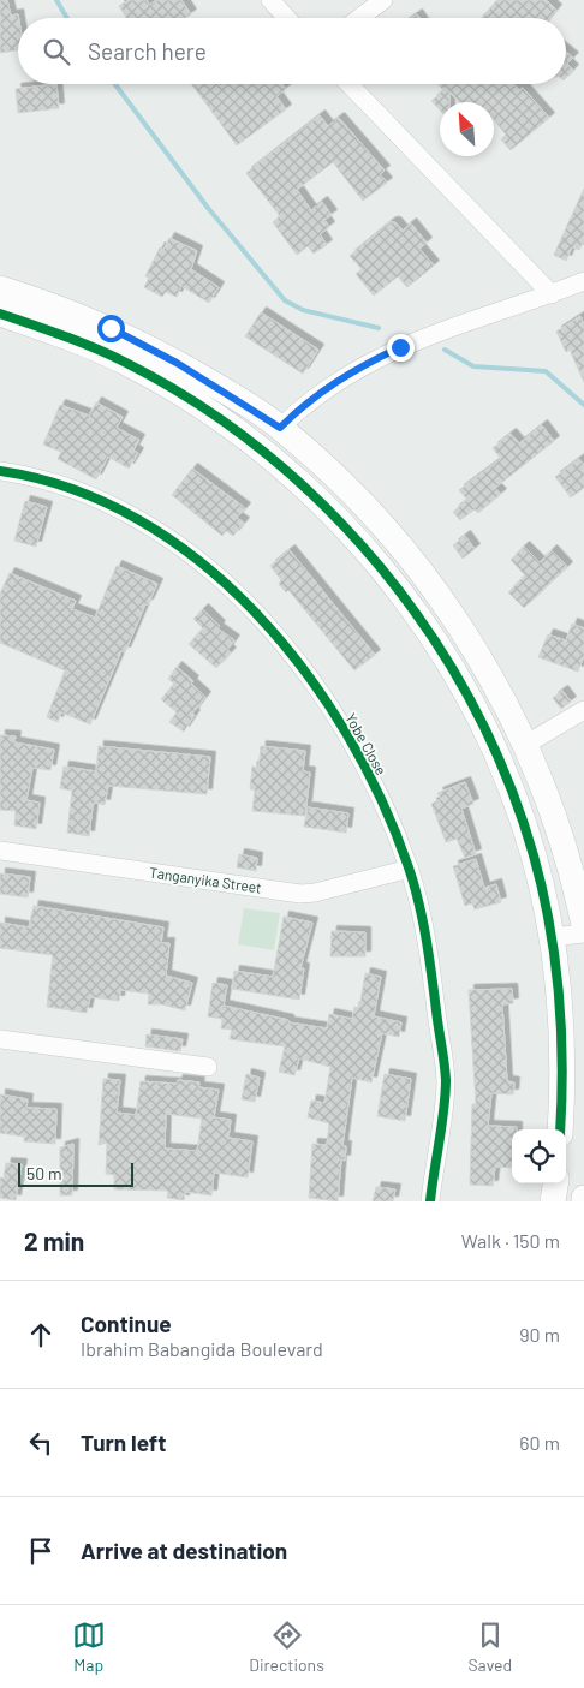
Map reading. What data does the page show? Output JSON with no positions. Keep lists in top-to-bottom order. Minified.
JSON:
{"streets":{"street":["Yobe Close","Tanganyika Street"]},"crossings":[["Yobe Close","Tanganyika Street"]],"scale_bar":"50 m","north":"top left","page":{"search":"Search here","scale":"50 m","heading":["2 min","Walk · 150 m"],"list":[["Continue","Ibrahim Babangida Boulevard","90 m"],["Turn left","60 m"],"Arrive at destination"],"nav":["Map","Directions","Saved"]}}
